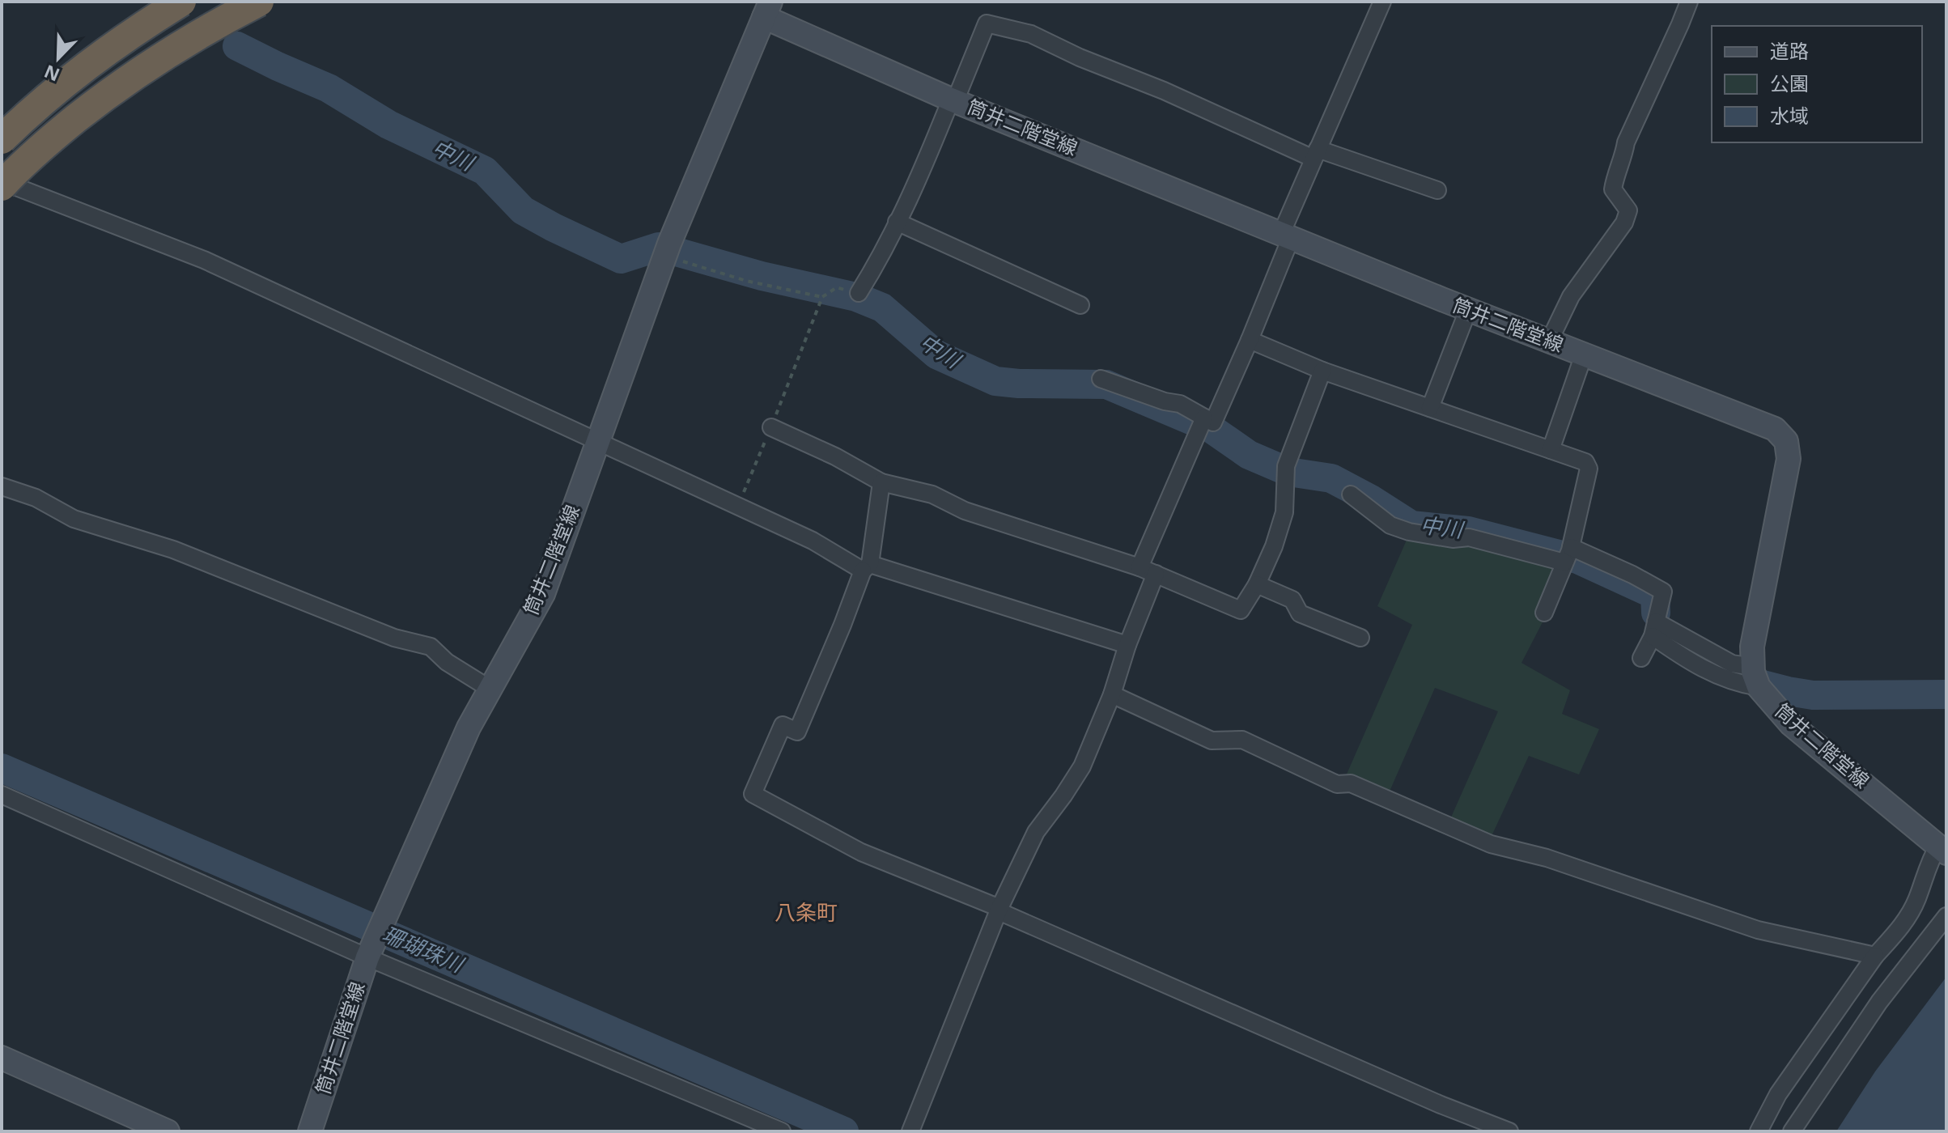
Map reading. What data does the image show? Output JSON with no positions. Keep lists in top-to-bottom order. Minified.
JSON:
{"streets":{"main road":["筒井二階堂線"]},"districts":["八条町"],"water":["中川","珊瑚珠川"],"legend":["道路","公園","水域"],"north":"bottom left"}
